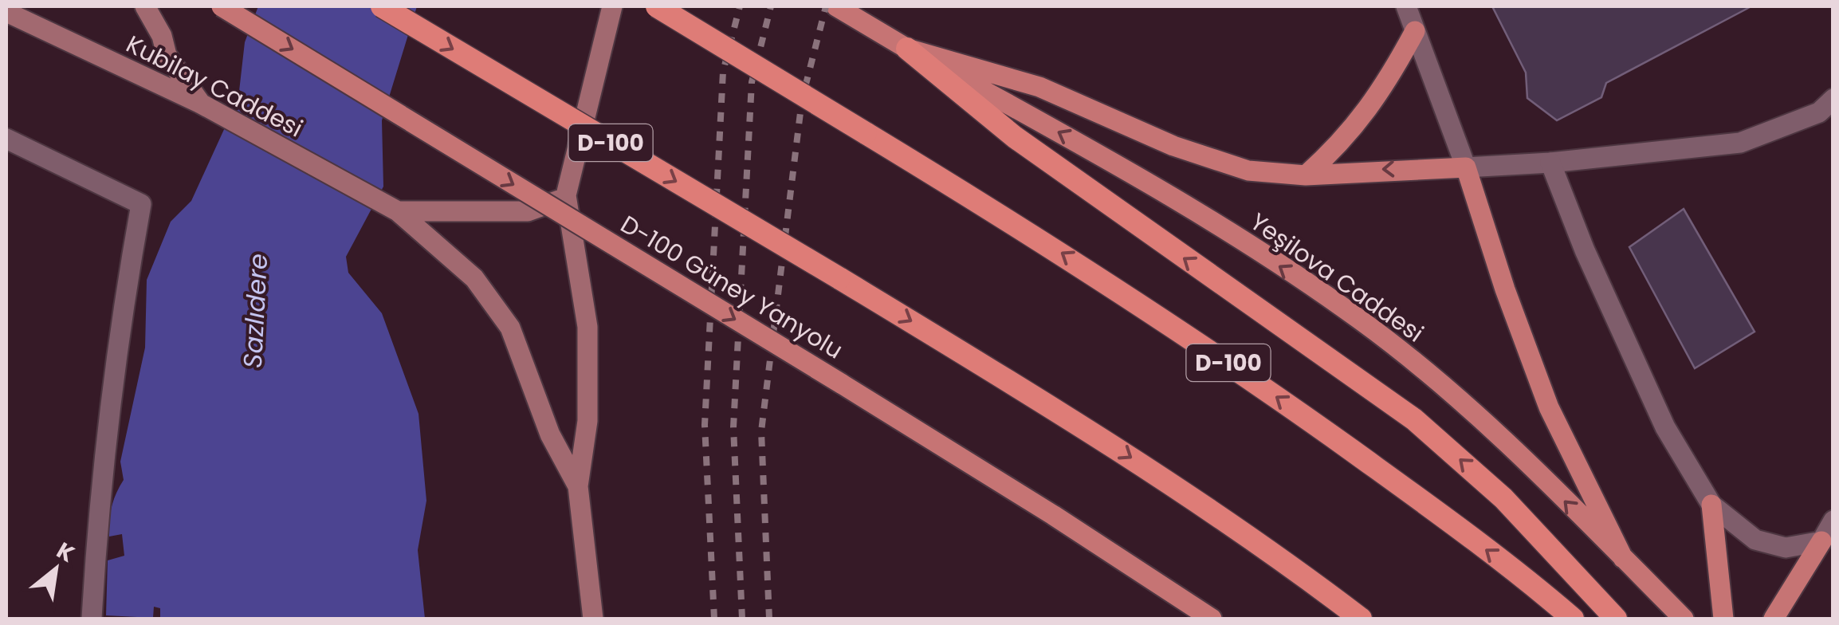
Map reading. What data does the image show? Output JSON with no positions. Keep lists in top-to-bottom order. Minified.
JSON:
{"streets":{"highway":["D-100"],"main road":["Kubilay Caddesi","Yeşilova Caddesi","D-100 Güney Yanyolu"]},"one_way":["D-100 Güney Yanyolu"],"water":["Sazlıdere"],"north":"top right"}
